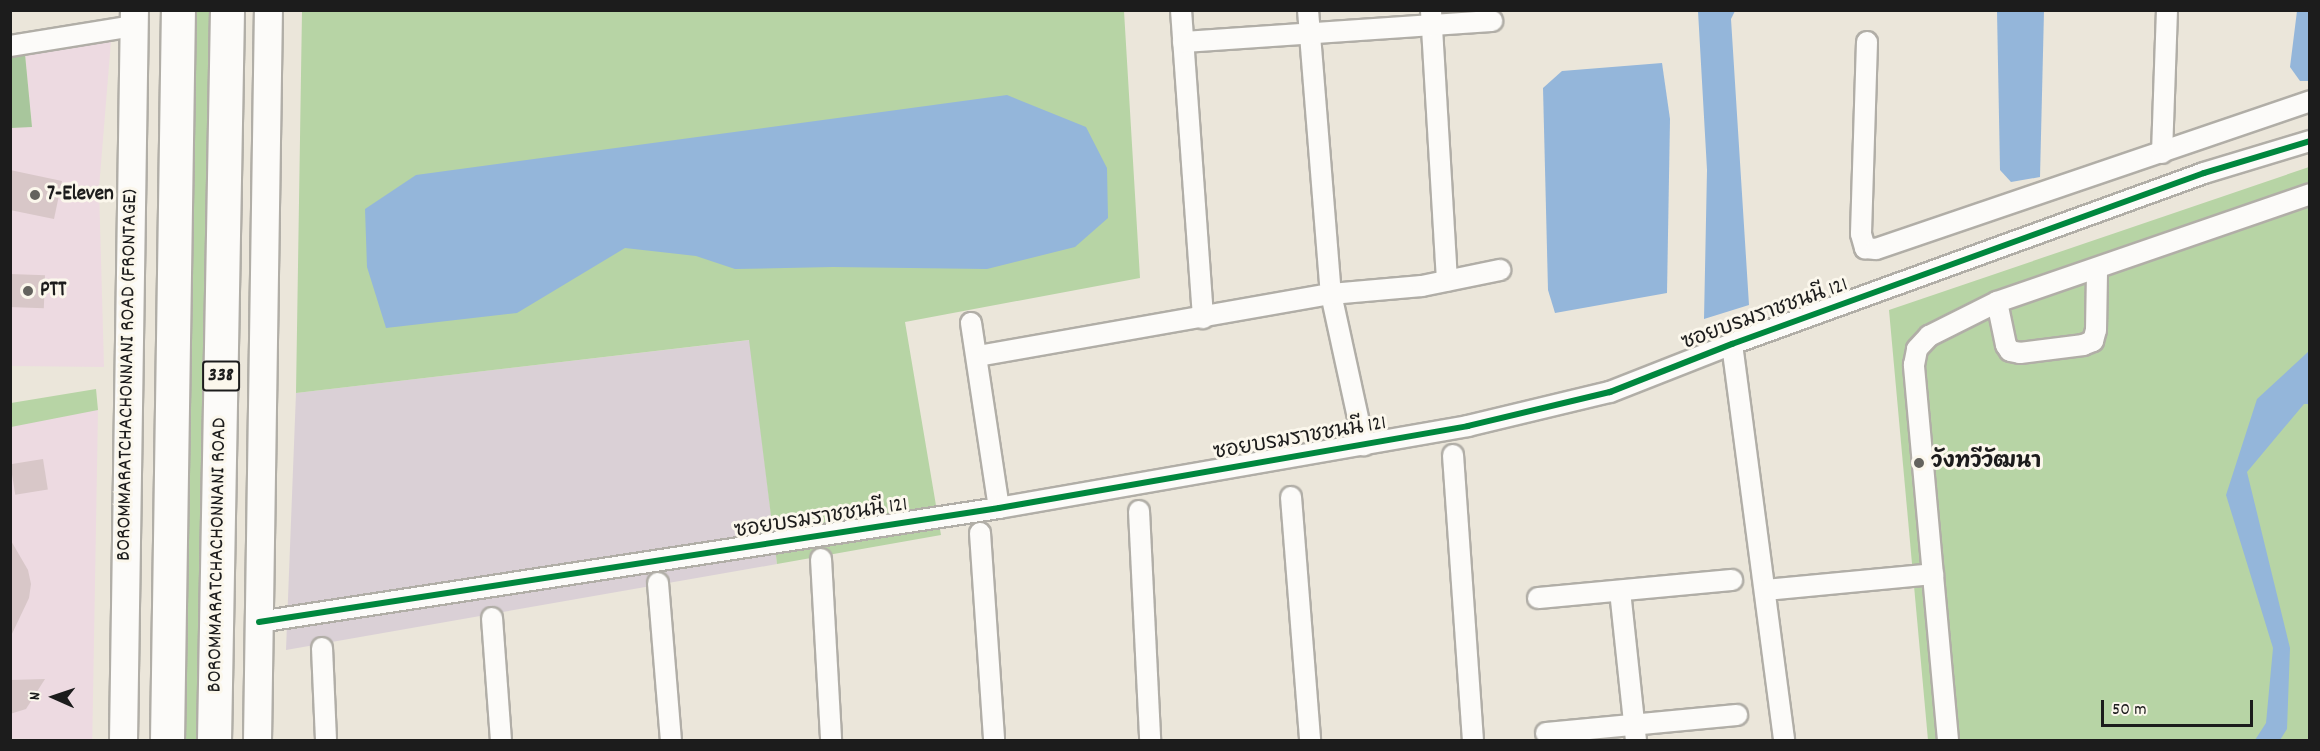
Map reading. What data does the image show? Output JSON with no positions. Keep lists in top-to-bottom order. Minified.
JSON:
{"streets":{"highway":["338","BOROMMARATCHACHONNANI ROAD"],"main road":["BOROMMARATCHACHONNANI ROAD (FRONTAGE)"],"street":["ซอยบรมราชชนนี 121"]},"crossings":[["ซอยบรมราชชนนี 121","338"]],"places":["7-Eleven","PTT","วังทวีวัฒนา"],"scale_bar":"50 m","north":"left"}
